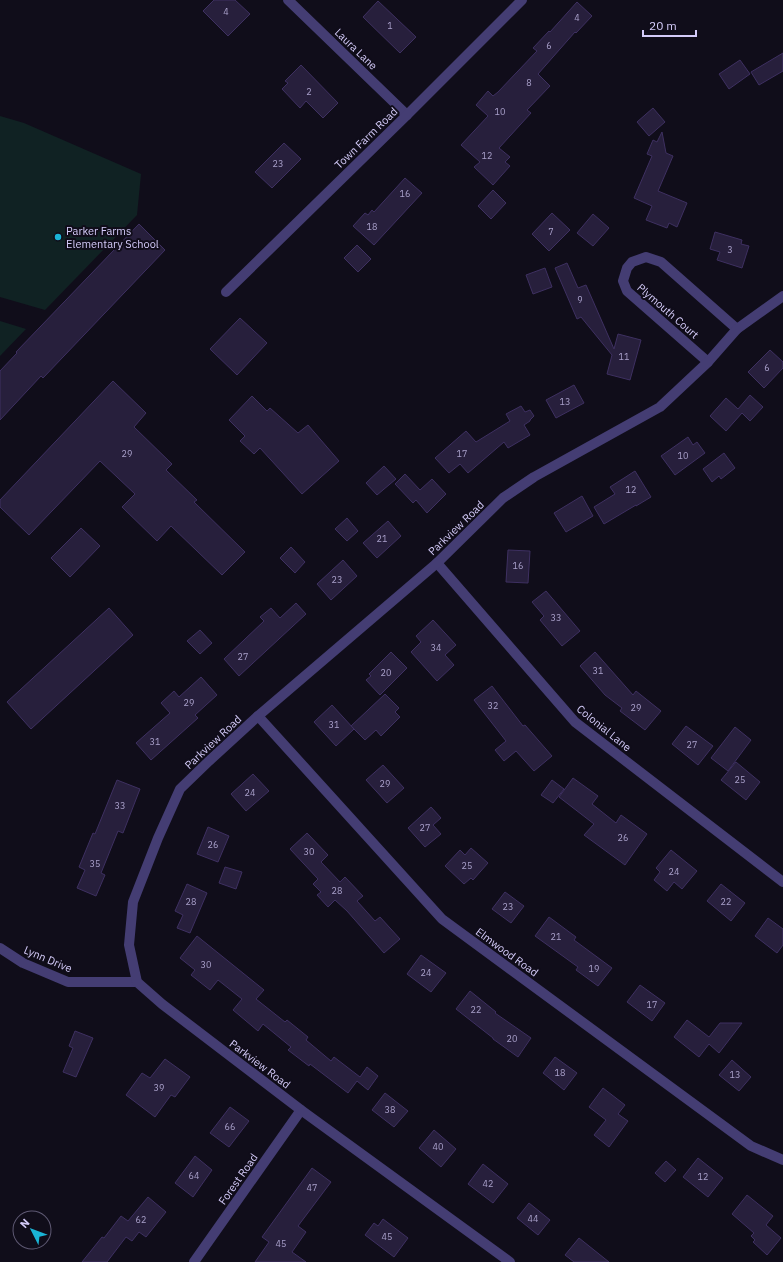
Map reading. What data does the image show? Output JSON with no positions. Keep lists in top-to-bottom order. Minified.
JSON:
{"streets":{"street":["Laura Lane","Town Farm Road","Plymouth Court","Parkview Road","Colonial Lane","Elmwood Road","Lynn Drive","Forest Road"]},"crossings":[["Laura Lane","Town Farm Road"],["Plymouth Court","Parkview Road"],["Parkview Road","Colonial Lane"],["Parkview Road","Elmwood Road"],["Parkview Road","Lynn Drive"],["Parkview Road","Forest Road"]],"places":["Parker Farms Elementary School"],"house_numbers":["4","4","1","6","8","2","10","12","23","16","18","7","3","9","11","6","13","29","17","10","12","21","16","23","33","34","27","31","20","29","32","29","31","31","27","25","29","24","33","27","26","26","30","35","25","24","28","28","22","23","21","30","19","24","17","22","20","18","13","39","38","66","40","64","12","42","47","44","62","45","45"],"scale_bar":"20 m","north":"top left"}
